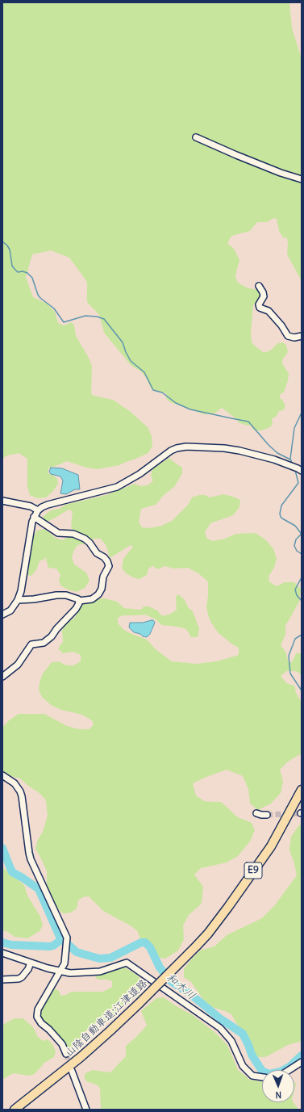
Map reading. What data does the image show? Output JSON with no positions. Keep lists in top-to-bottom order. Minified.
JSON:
{"streets":{"highway":["E9","山陰自動車道;江津道路"]},"water":["和木川"],"north":"bottom"}
